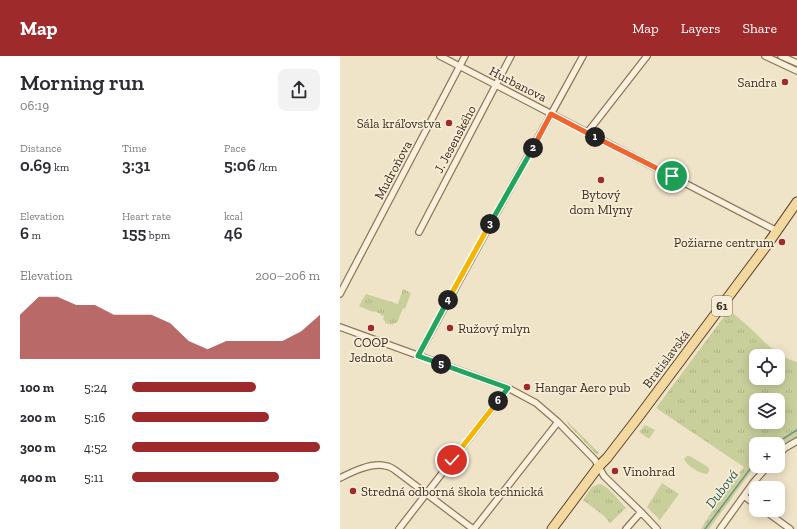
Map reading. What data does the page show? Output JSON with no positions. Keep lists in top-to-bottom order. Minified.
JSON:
{"streets":{"main road":["61","Bratislavská"],"street":["Hurbanova","J. Jesenského","Mudroňova"]},"crossings":[["Hurbanova","J. Jesenského"],["Hurbanova","Mudroňova"],["Hurbanova","Bratislavská"]],"water":["Dubová"],"places":["Sandra","Sála kráľovstva","Bytový dom Mlyny","Požiarne centrum","COOP Jednota","Ružový mlyn","Hangar Aero pub","Vinohrad","Stredná odborná škola technická"],"page":{"header":"Map","nav":["Map","Layers","Share"],"heading":["Morning run","06:19"],"stats":[["Distance","0.69 km"],["Time","3:31"],["Pace","5:06 /km"],["Elevation","6 m"],["Heart rate","155 bpm"],["kcal","46"]],"pins":["1","2","3","4","5","6"],"chart":["Elevation","200–206 m"],"map_buttons":["+","−"],"list":[{"name":"100 m","note":"5:24"},{"name":"200 m","note":"5:16"},{"name":"300 m","note":"4:52"},{"name":"400 m","note":"5:11"}]}}
